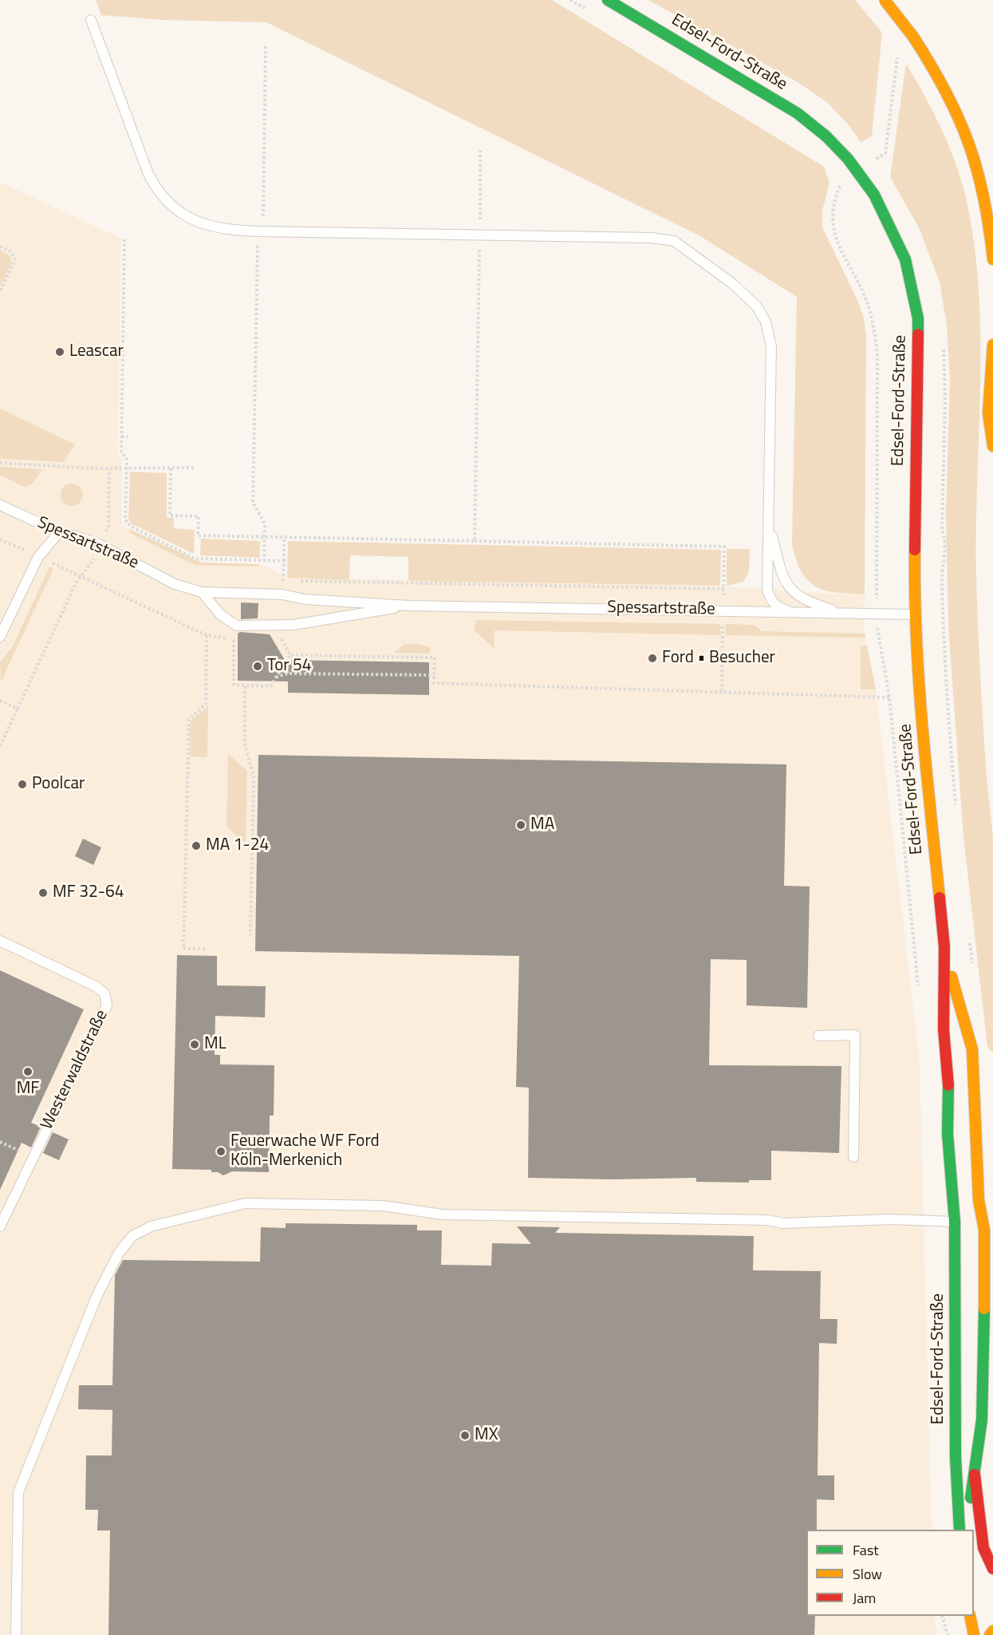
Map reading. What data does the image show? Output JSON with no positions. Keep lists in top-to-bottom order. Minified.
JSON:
{"streets":{"main road":["Edsel-Ford-Straße"],"lane":["Spessartstraße","Westerwaldstraße"]},"crossings":[["Edsel-Ford-Straße","Spessartstraße"]],"places":["Leascar","Ford • Besucher","Tor 54","Poolcar","MA","MA 1-24","MF 32-64","ML","MF","Feuerwache WF Ford Köln-Merkenich","MX"],"legend":["Fast","Slow","Jam"]}
